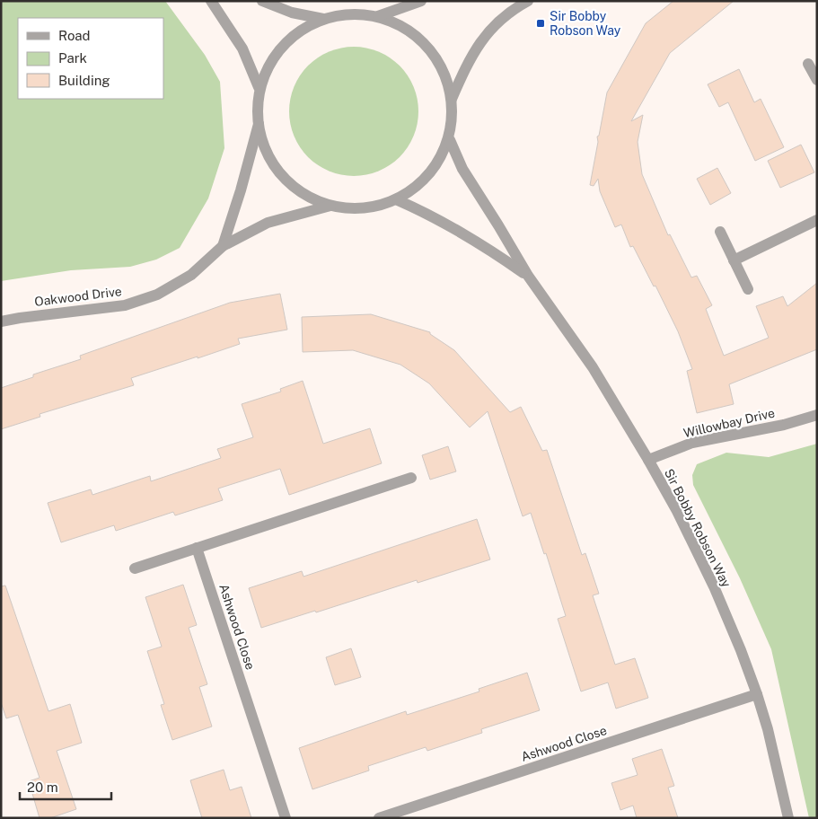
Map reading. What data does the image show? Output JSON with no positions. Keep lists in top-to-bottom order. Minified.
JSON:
{"streets":{"street":["Oakwood Drive","Willowbay Drive","Sir Bobby Robson Way","Ashwood Close"]},"crossings":[["Willowbay Drive","Sir Bobby Robson Way"],["Sir Bobby Robson Way","Ashwood Close"]],"places":{"transit":["Sir Bobby Robson Way"]},"legend":["Road","Park","Building"],"scale_bar":"20 m"}
